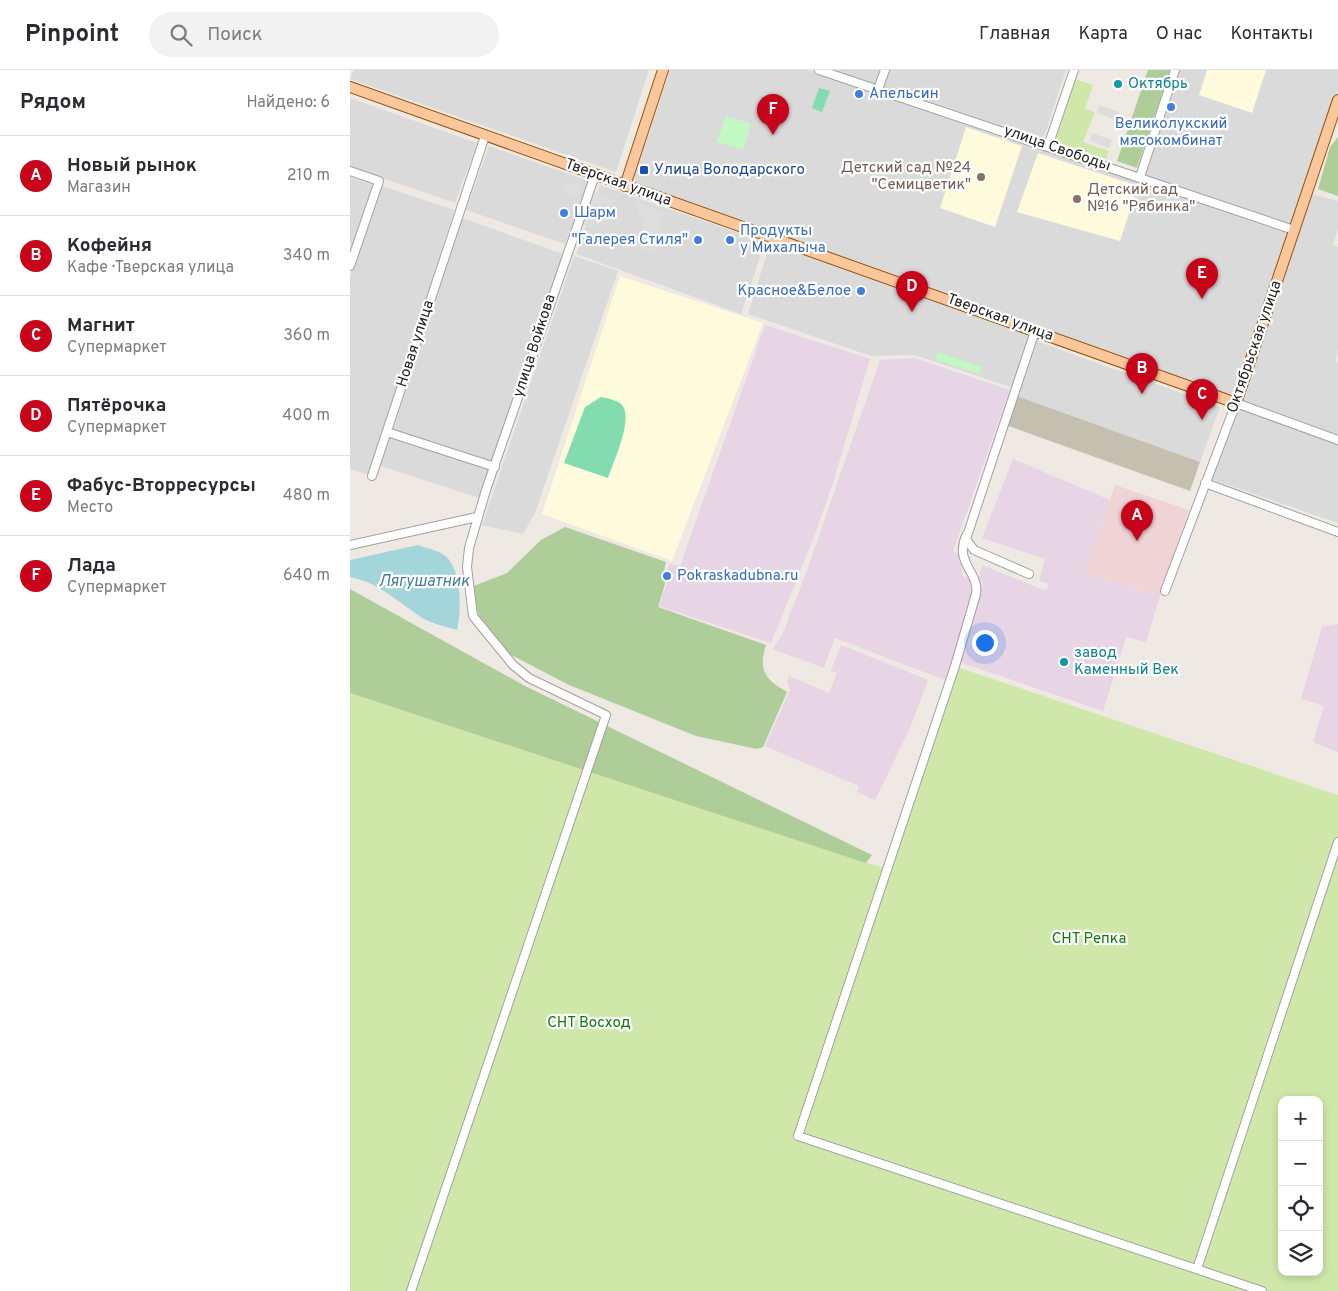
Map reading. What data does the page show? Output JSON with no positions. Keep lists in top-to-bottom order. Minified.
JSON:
{"streets":{"main road":["Тверская улица","Октябрьская улица"],"street":["улица Свободы","Новая улица","улица Войкова"]},"crossings":[["улица Свободы","Октябрьская улица"],["Тверская улица","Новая улица"],["Тверская улица","улица Войкова"],["Тверская улица","Октябрьская улица"]],"water":["Лягушатник"],"parks":["СНТ Репка","СНТ Восход"],"places":{"other":["Октябрь","Апельсин","Великолукский мясокомбинат","Детский сад №24 \"Семицветик\"","Детский сад №16 \"Рябинка\"","Шарм","\"Галерея Стиля\"","Продукты у Михалыча","Красное&Белое","Pokraskadubna.ru","завод Каменный Век"],"transit":["Улица Володарского"]},"page":{"header":"Pinpoint","search":"Поиск","nav":["Главная","Карта","О нас","Контакты"],"heading":["Рядом","Найдено: 6"],"pins":["F","E","D","B","C","A"],"list":[{"mark":"A","name":"Новый рынок","note":"Магазин","value":"210 m"},{"mark":"B","name":"Кофейня","note":"Кафе · Тверская улица","value":"340 m"},{"mark":"C","name":"Магнит","note":"Супермаркет","value":"360 m"},{"mark":"D","name":"Пятёрочка","note":"Супермаркет","value":"400 m"},{"mark":"E","name":"Фабус-Вторресурсы","note":"Место","value":"480 m"},{"mark":"F","name":"Лада","note":"Супермаркет","value":"640 m"}],"map_buttons":["+","−"]}}
